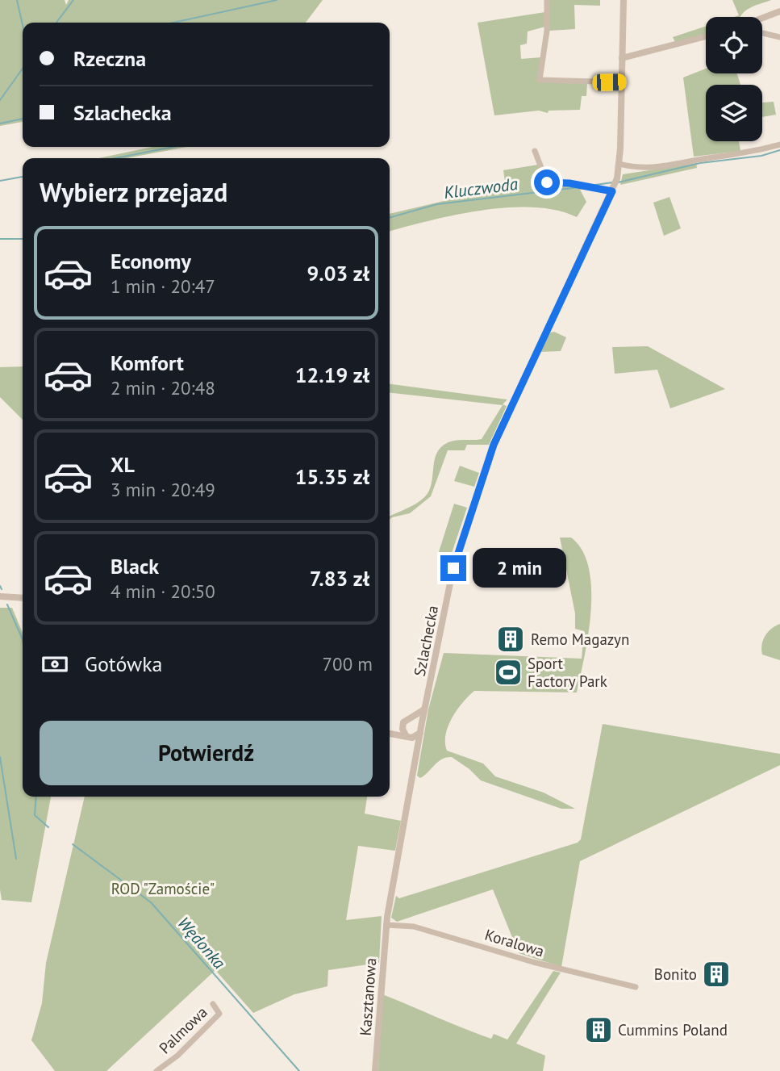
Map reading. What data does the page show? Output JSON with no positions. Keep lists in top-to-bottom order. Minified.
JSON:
{"streets":{"street":["Szlachecka","Koralowa","Kasztanowa","Palmowa"]},"crossings":[["Szlachecka","Koralowa"],["Szlachecka","Kasztanowa"],["Koralowa","Kasztanowa"]],"water":["Kluczwoda","Wędonka"],"parks":["ROD \"Zamoście\""],"places":{"building":["Remo Magazyn","Bonito","Cummins Poland"],"sports":["Sport Factory Park"]},"page":{"banner":["Rzeczna","Szlachecka"],"heading":"Wybierz przejazd","list":[{"name":"Economy","note":"1 min · 20:47","value":"9.03 zł"},{"name":"Komfort","note":"2 min · 20:48","value":"12.19 zł"},{"name":"XL","note":"3 min · 20:49","value":"15.35 zł"},{"name":"Black","note":"4 min · 20:50","value":"7.83 zł"}],"bubble":"2 min","pay":["Gotówka","700 m"],"buttons":"Potwierdź"}}
